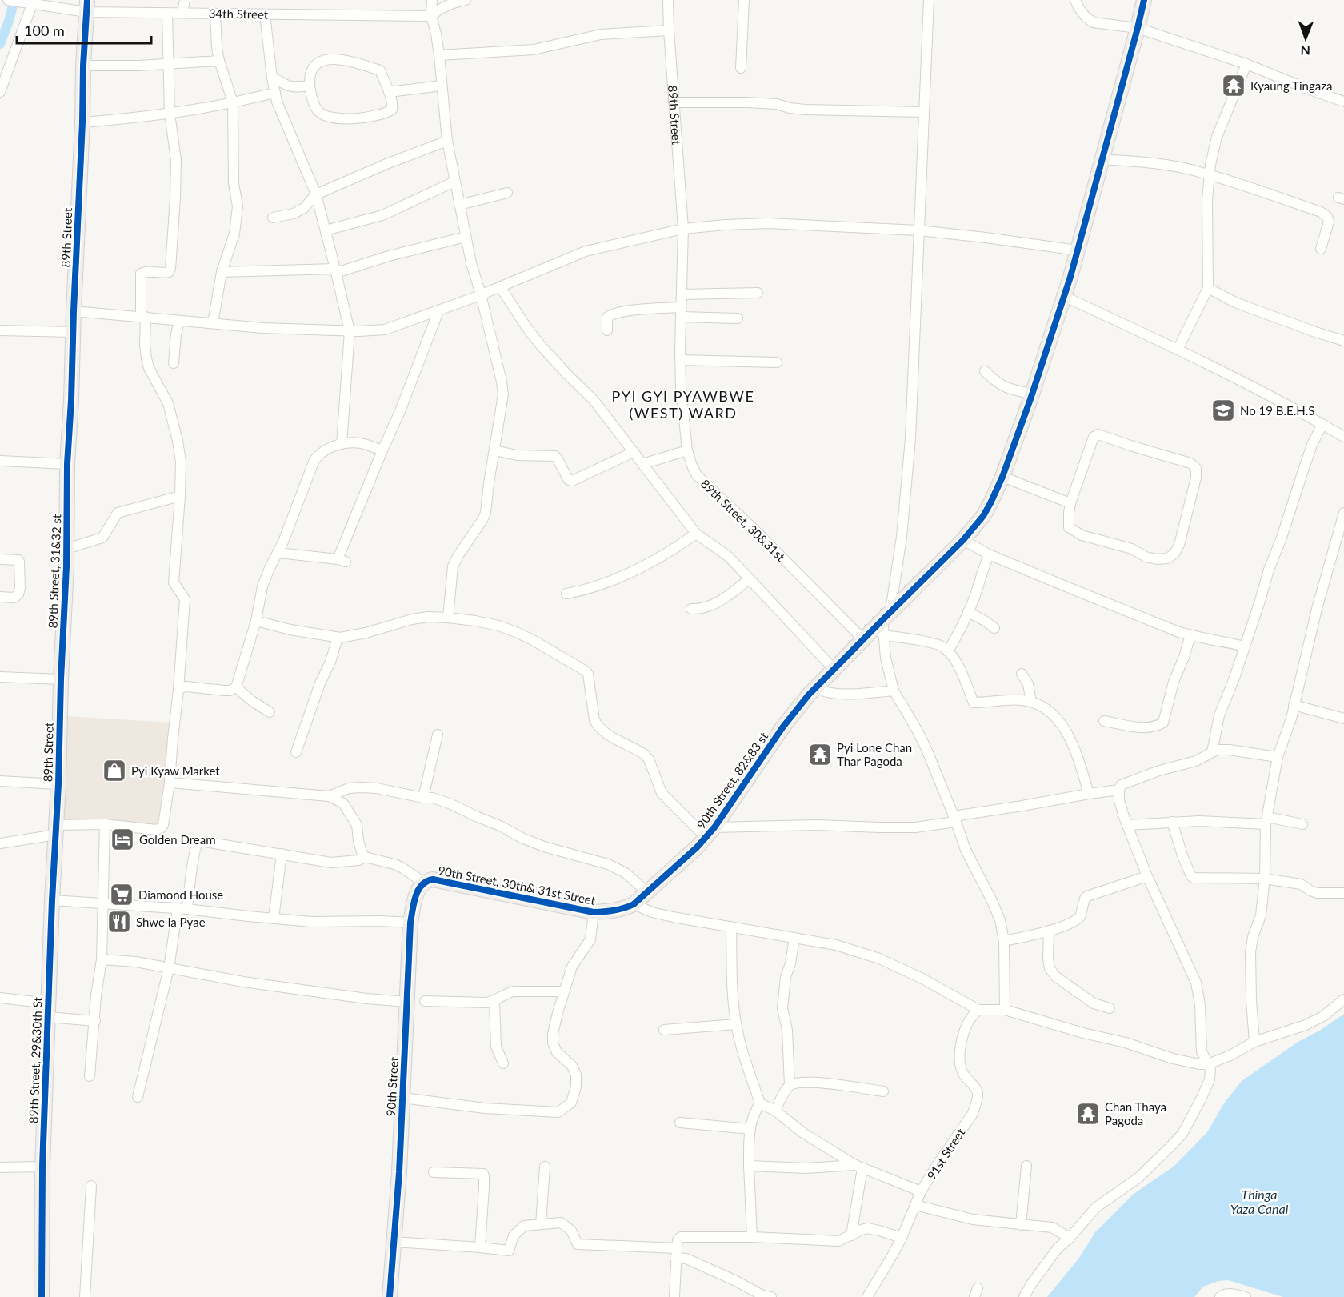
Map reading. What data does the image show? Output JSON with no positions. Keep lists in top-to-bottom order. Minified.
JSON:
{"streets":{"street":["34th Street","89th Street","89th Street, 30&31st","89th Street, 31&32 st","90th Street, 82&83 st","90th Street, 30th& 31st Street","89th Street, 29&30th St","90th Street","91st Street"]},"crossings":[["34th Street","89th Street"],["89th Street","89th Street, 30&31st"],["89th Street","89th Street, 31&32 st"],["89th Street","89th Street, 29&30th St"],["89th Street, 30&31st","90th Street, 82&83 st"],["90th Street, 82&83 st","90th Street, 30th& 31st Street"],["90th Street, 30th& 31st Street","90th Street"]],"districts":["PYI GYI PYAWBWE (WEST) WARD"],"water":["Thinga Yaza Canal"],"places":{"temple":["Kyaung Tingaza","Pyi Lone Chan Thar Pagoda","Chan Thaya Pagoda"],"school or university":["No 19 B.E.H.S"],"shop":["Pyi Kyaw Market"],"hotel":["Golden Dream"],"supermarket":["Diamond House"],"restaurant":["Shwe la Pyae"]},"scale_bar":"100 m","north":"bottom"}
